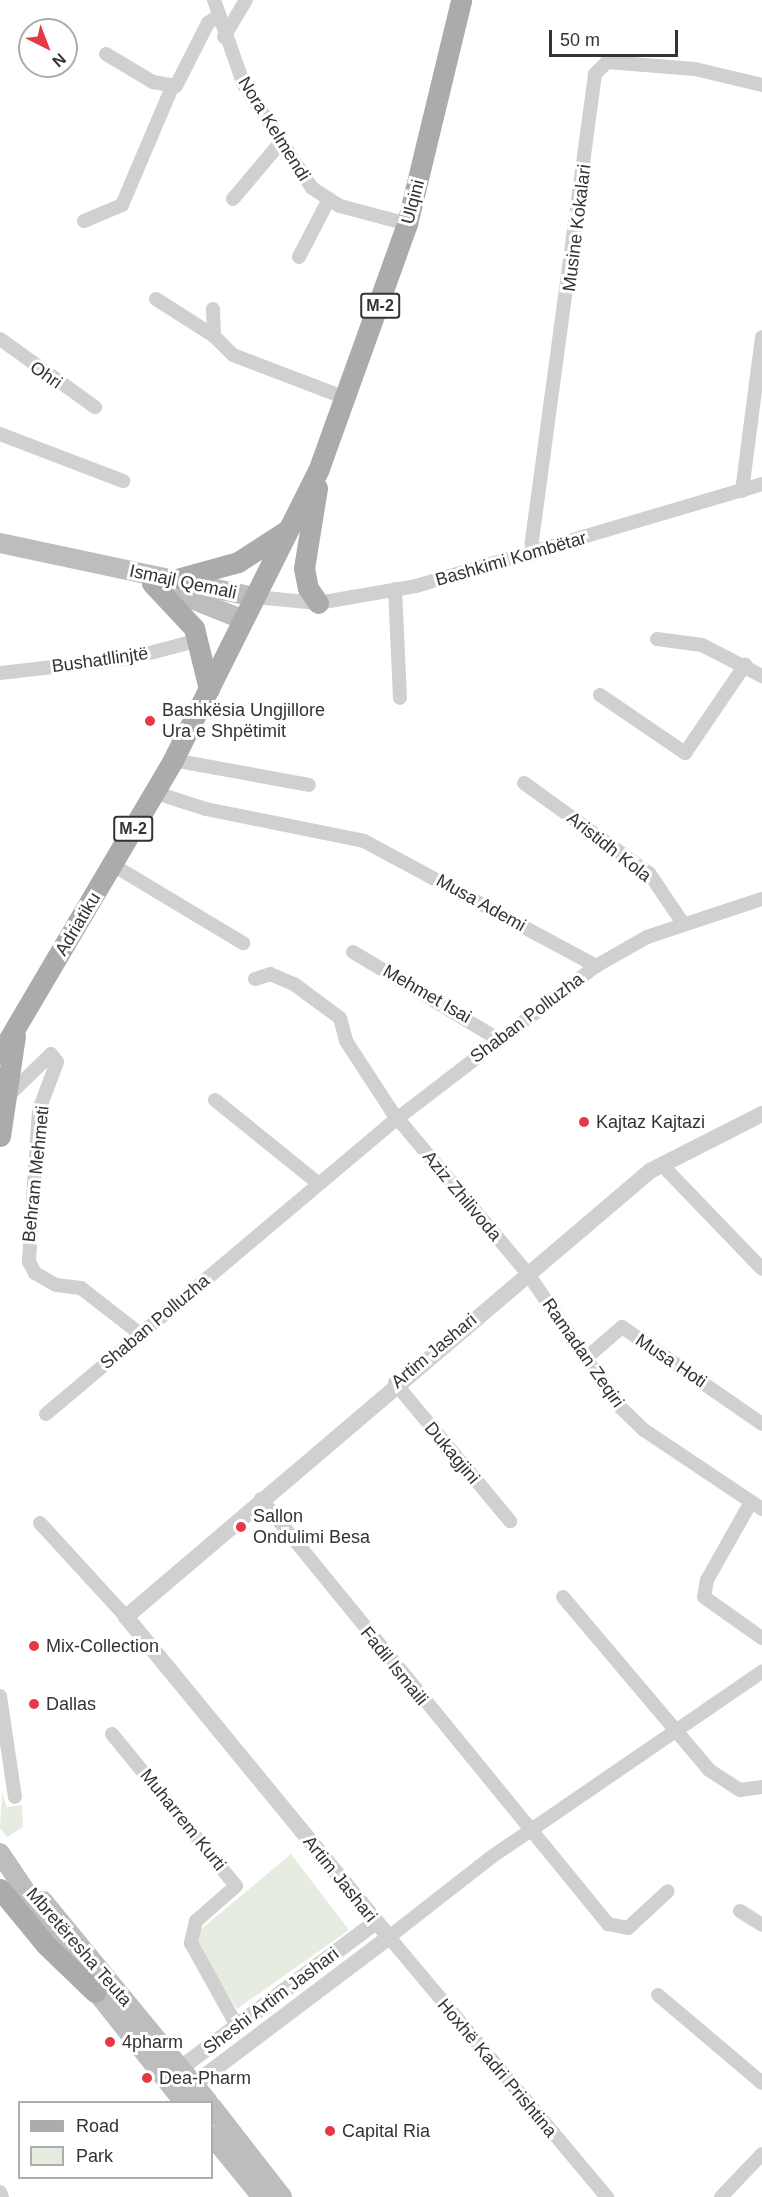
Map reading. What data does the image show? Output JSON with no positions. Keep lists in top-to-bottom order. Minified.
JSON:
{"streets":{"main road":["Ulqini","M-2","Ismajl Qemali","Adriatiku","Mbretëresha Teuta"],"street":["Nora Kelmendi","Musine Kokalari","Ohri","Bashkimi Kombëtar","Bushatllinjtë","Aristidh Kola","Musa Ademi","Mehmet Isai","Shaban Polluzha","Behram Mehmeti","Aziz Zhilivoda","Artim Jashari","Ramadan Zeqiri","Musa Hoti","Dukagjini","Fadil Ismaili","Muharrem Kurti","Sheshi Artim Jashari","Hoxhë Kadri Prishtina"]},"crossings":[["Nora Kelmendi","Ulqini"],["Ulqini","Bashkimi Kombëtar"],["Ulqini","Ismajl Qemali"],["Ulqini","Adriatiku"],["Musine Kokalari","Bashkimi Kombëtar"],["Bashkimi Kombëtar","Ismajl Qemali"],["Bashkimi Kombëtar","Adriatiku"],["Ismajl Qemali","Adriatiku"],["Aristidh Kola","Shaban Polluzha"],["Musa Ademi","Adriatiku"],["Musa Ademi","Shaban Polluzha"],["Mehmet Isai","Shaban Polluzha"],["Shaban Polluzha","Behram Mehmeti"],["Shaban Polluzha","Aziz Zhilivoda"],["Aziz Zhilivoda","Artim Jashari"],["Aziz Zhilivoda","Ramadan Zeqiri"],["Artim Jashari","Ramadan Zeqiri"],["Artim Jashari","Dukagjini"],["Artim Jashari","Fadil Ismaili"],["Artim Jashari","Mbretëresha Teuta"],["Artim Jashari","Sheshi Artim Jashari"],["Artim Jashari","Hoxhë Kadri Prishtina"],["Ramadan Zeqiri","Musa Hoti"],["Muharrem Kurti","Sheshi Artim Jashari"],["Mbretëresha Teuta","Sheshi Artim Jashari"]],"places":["Bashkësia Ungjillore Ura e Shpëtimit","Kajtaz Kajtazi","Sallon Ondulimi Besa","Mix-Collection","Dallas","4pharm","Dea-Pharm","Capital Ria"],"legend":["Road","Park"],"scale_bar":"50 m","north":"bottom right"}
